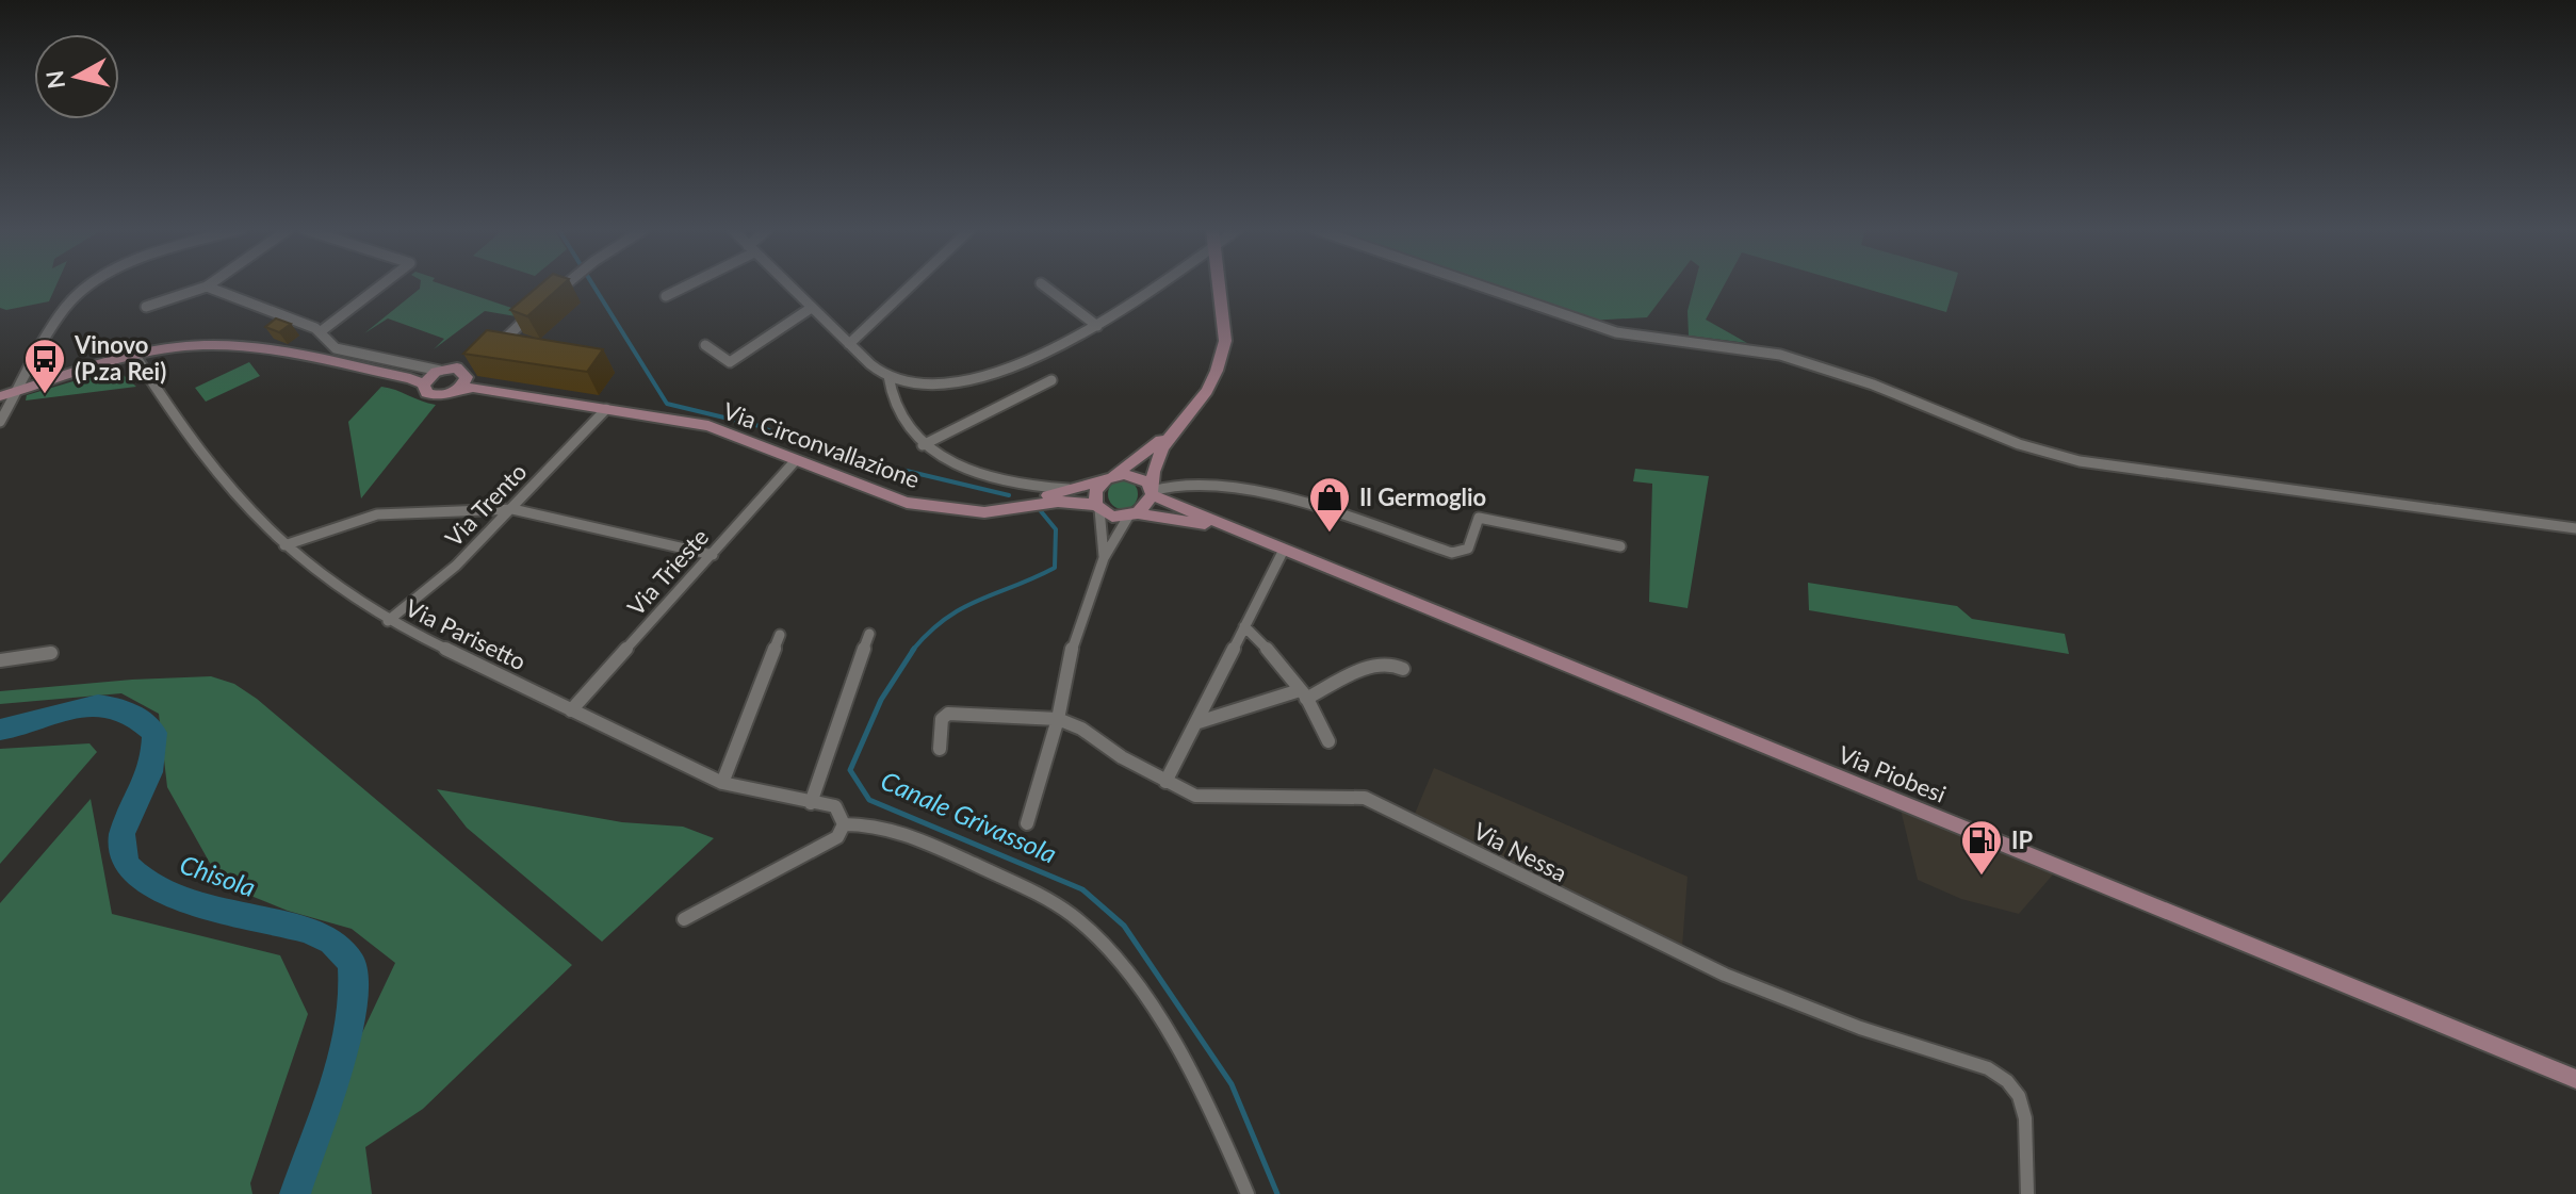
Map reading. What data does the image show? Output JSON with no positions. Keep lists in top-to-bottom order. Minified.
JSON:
{"streets":{"street":["Via Circonvallazione","Via Trento","Via Trieste","Via Parisetto","Via Piobesi","Via Nessa"]},"crossings":[["Via Circonvallazione","Via Trento"],["Via Circonvallazione","Via Trieste"],["Via Circonvallazione","Via Piobesi"],["Via Trento","Via Parisetto"],["Via Trieste","Via Parisetto"]],"water":["Canale Grivassola","Chisola"],"places":{"bus stop":["Vinovo (P.za Rei)"],"shop":["Il Germoglio"],"fuel station":["IP"]},"north":"left"}
